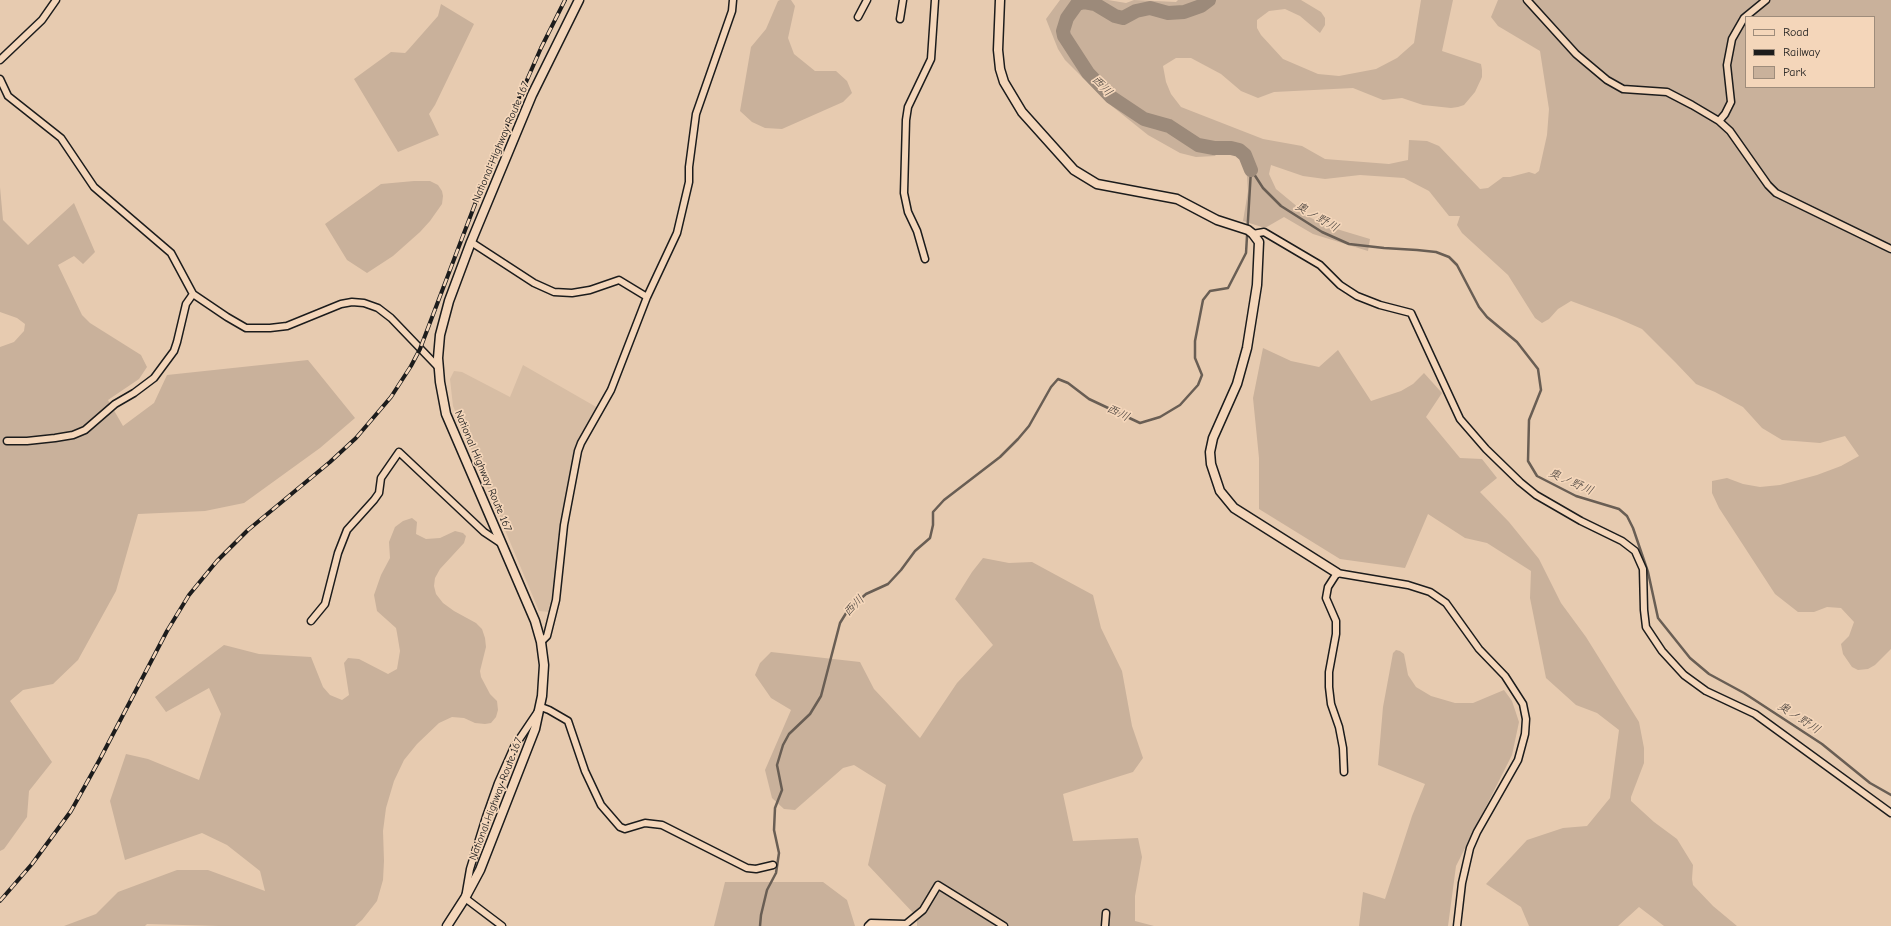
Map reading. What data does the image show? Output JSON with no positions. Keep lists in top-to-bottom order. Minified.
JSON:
{"streets":{"street":["National Highway Route 167"]},"water":["西川","奥ノ野川"],"legend":["Road","Railway","Park"]}
